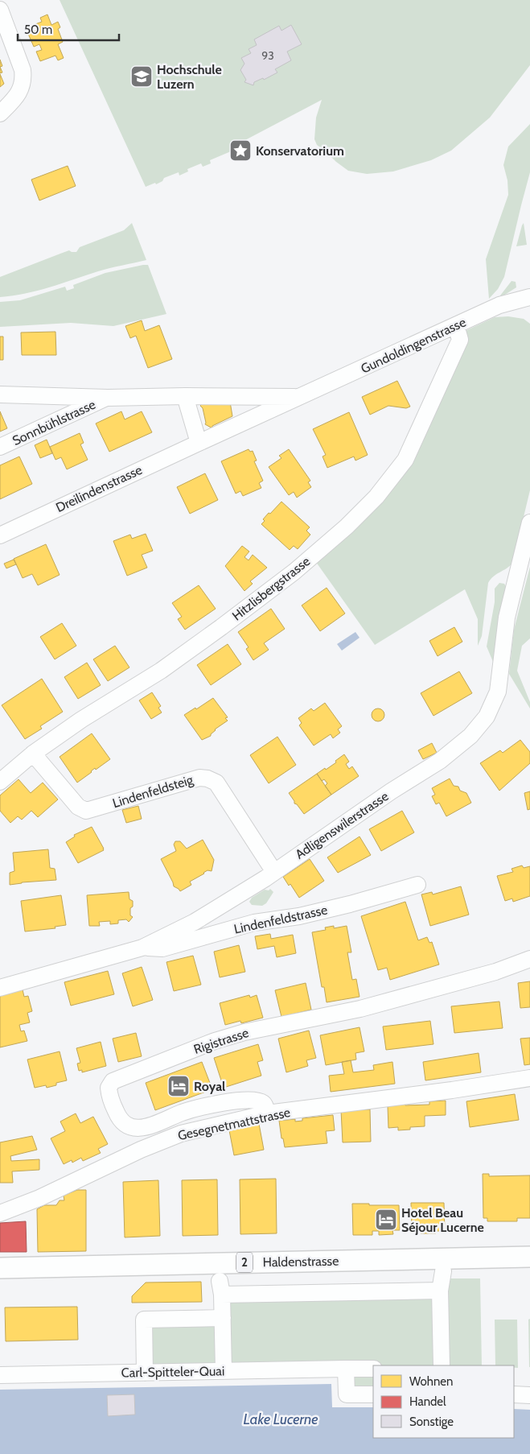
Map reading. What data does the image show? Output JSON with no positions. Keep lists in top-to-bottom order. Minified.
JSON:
{"streets":{"main road":["Haldenstrasse","2"],"street":["Gundoldingenstrasse","Sonnbühlstrasse","Dreilindenstrasse","Hitzlisbergstrasse","Lindenfeldsteig","Adligenswilerstrasse","Lindenfeldstrasse","Rigistrasse","Gesegnetmattstrasse","Carl-Spitteler-Quai"]},"crossings":[["Gundoldingenstrasse","Dreilindenstrasse"],["Gundoldingenstrasse","Hitzlisbergstrasse"],["Hitzlisbergstrasse","Lindenfeldsteig"],["Lindenfeldsteig","Adligenswilerstrasse"],["Adligenswilerstrasse","Lindenfeldstrasse"],["Rigistrasse","Gesegnetmattstrasse"]],"water":["Lake Lucerne"],"places":{"school or university":["Hochschule Luzern"],"place":["Konservatorium"],"hotel":["Royal","Hotel Beau Séjour Lucerne"]},"house_numbers":["93"],"legend":["Wohnen","Handel","Sonstige"],"scale_bar":"50 m"}
